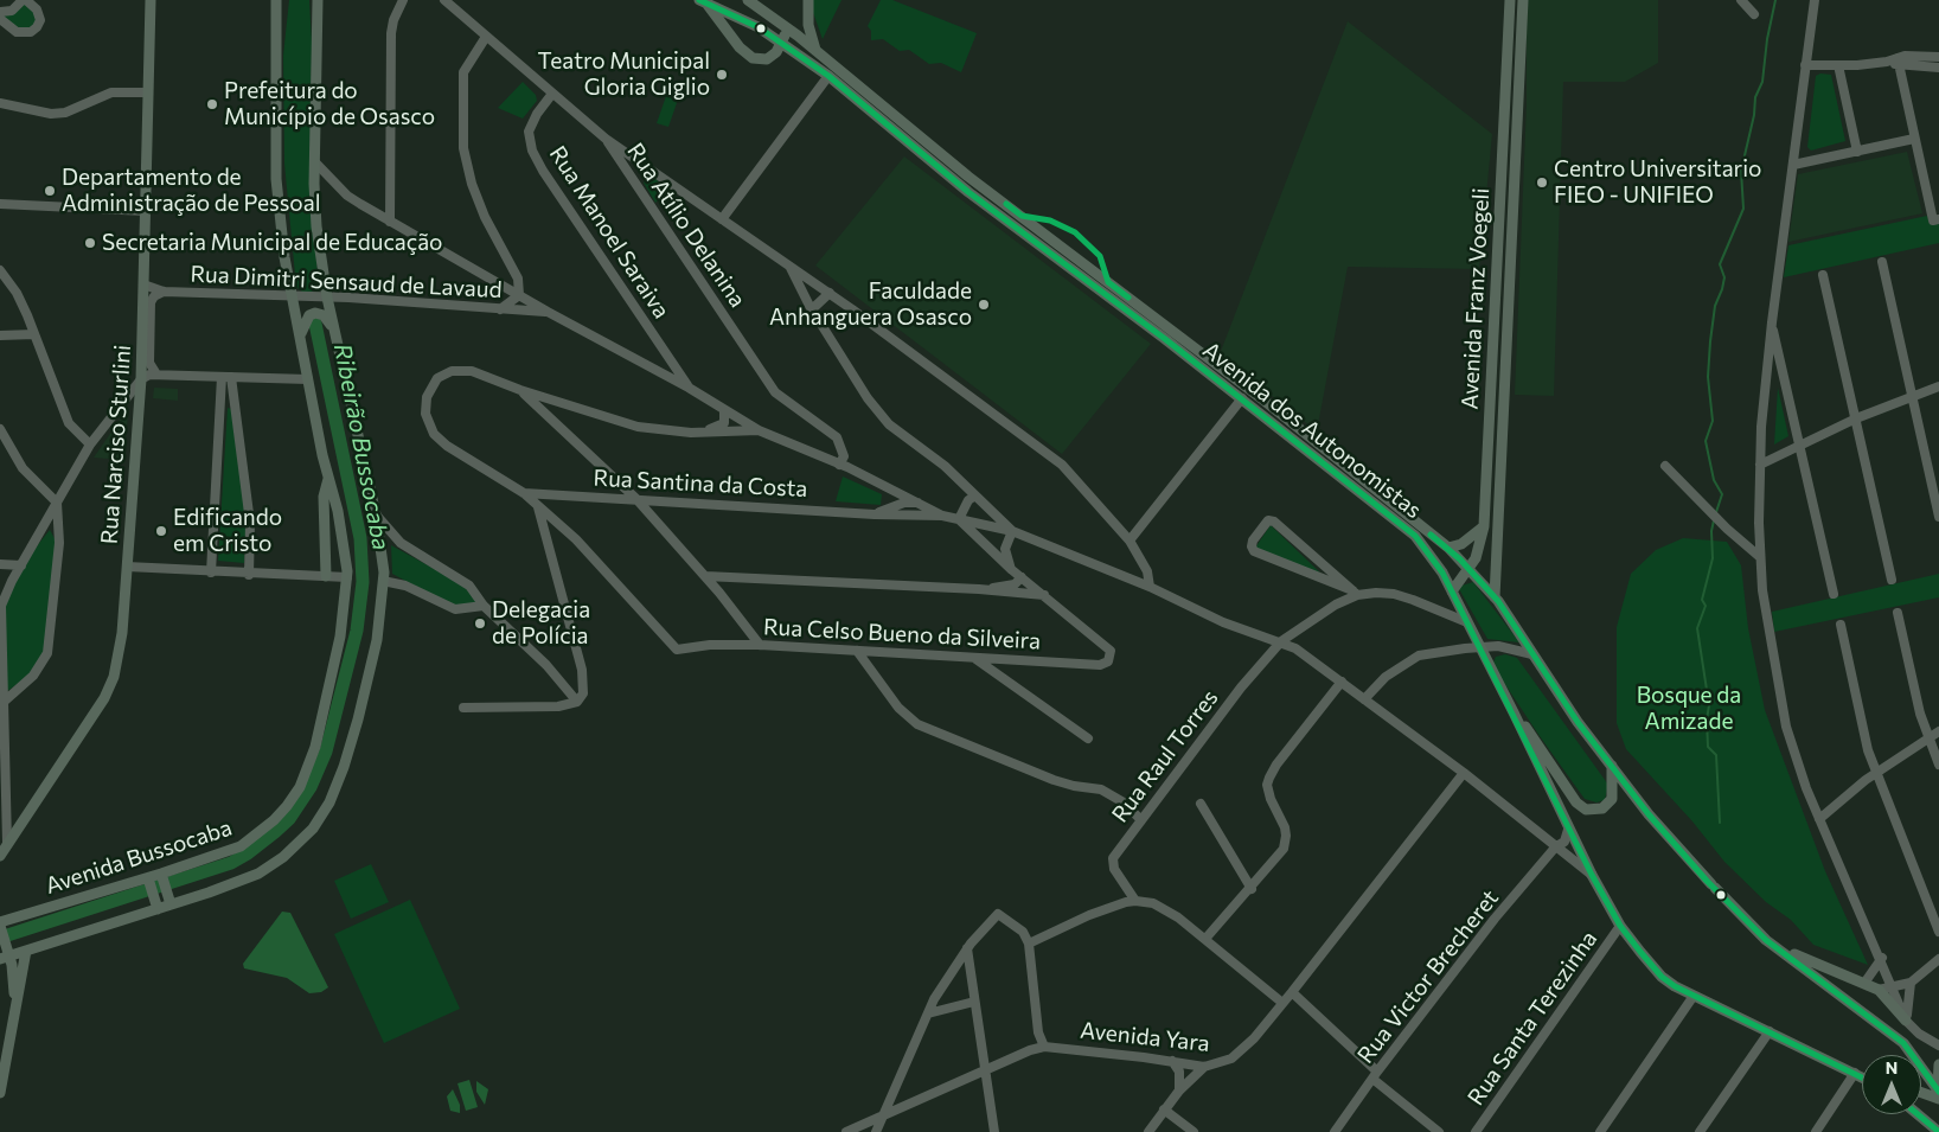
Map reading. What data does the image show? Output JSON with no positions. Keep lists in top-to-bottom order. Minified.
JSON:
{"streets":{"main road":["Avenida Franz Voegeli","Avenida dos Autonomistas","Rua Narciso Sturlini","Avenida Bussocaba"],"street":["Rua Atílio Delanina","Rua Manoel Saraiva","Rua Dimitri Sensaud de Lavaud","Rua Santina da Costa","Rua Celso Bueno da Silveira","Rua Raul Torres","Rua Victor Brecheret","Rua Santa Terezinha","Avenida Yara"]},"crossings":[["Rua Dimitri Sensaud de Lavaud","Rua Narciso Sturlini"],["Rua Dimitri Sensaud de Lavaud","Avenida Bussocaba"],["Avenida Franz Voegeli","Avenida dos Autonomistas"],["Avenida dos Autonomistas","Rua Victor Brecheret"],["Avenida dos Autonomistas","Rua Santa Terezinha"]],"water":["Ribeirão Bussocaba"],"parks":["Bosque da Amizade"],"places":["Teatro Municipal Gloria Giglio","Prefeitura do Município de Osasco","Centro Universitario FIEO - UNIFIEO","Departamento de Administração de Pessoal","Secretaria Municipal de Educação","Faculdade Anhanguera Osasco","Edificando em Cristo","Delegacia de Polícia"],"north":"top"}
